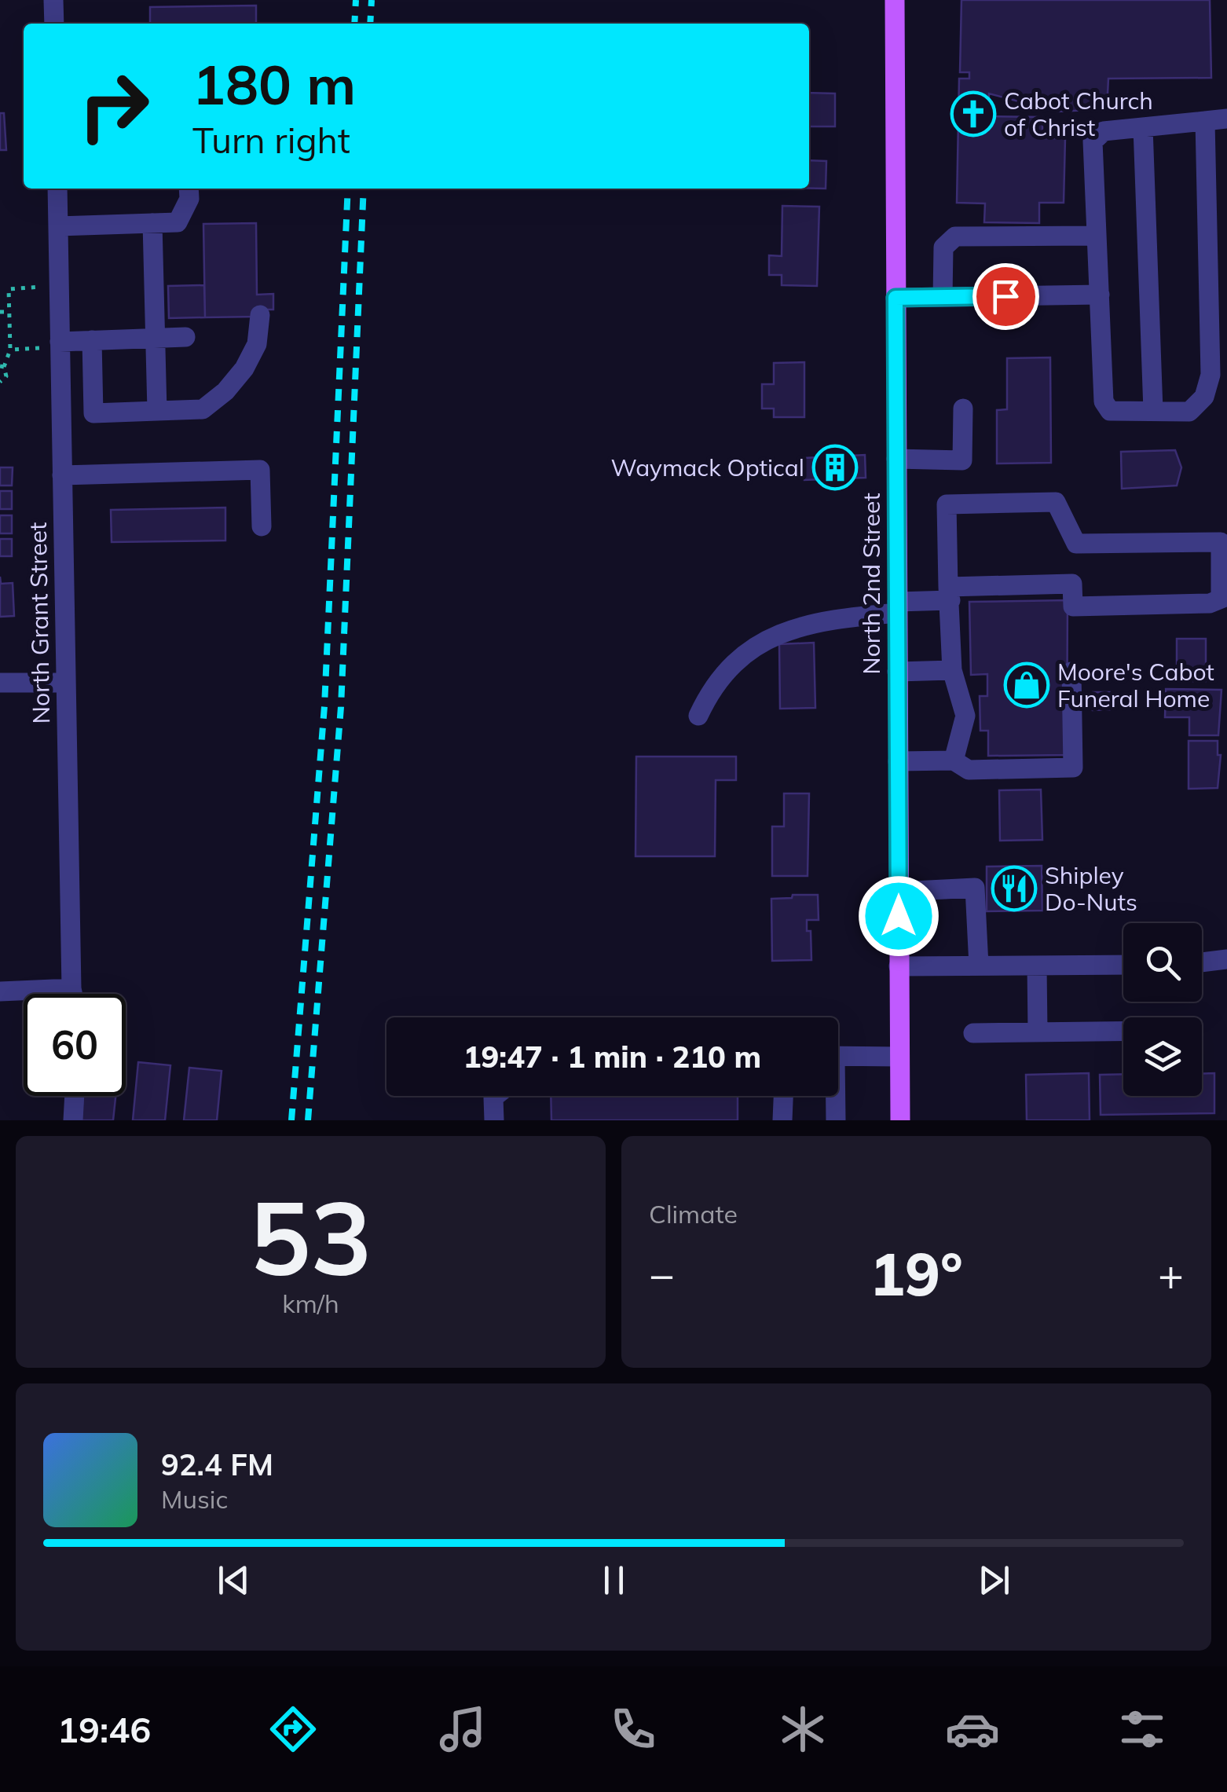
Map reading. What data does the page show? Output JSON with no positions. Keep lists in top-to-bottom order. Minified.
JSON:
{"streets":{"main road":["North 2nd Street"],"street":["North Grant Street"]},"places":{"church":["Cabot Church of Christ"],"building":["Waymack Optical"],"shop":["Moore's Cabot Funeral Home"],"restaurant":["Shipley Do-Nuts"]},"page":{"turn":["180 m","Turn right"],"limit":"60","trip":"19:47 · 1 min · 210 m","tile":[["53","km/h"],"Climate"],"heat":["−","19°","+"],"song":["92.4 FM","Music"],"tabs":"19:46"}}
